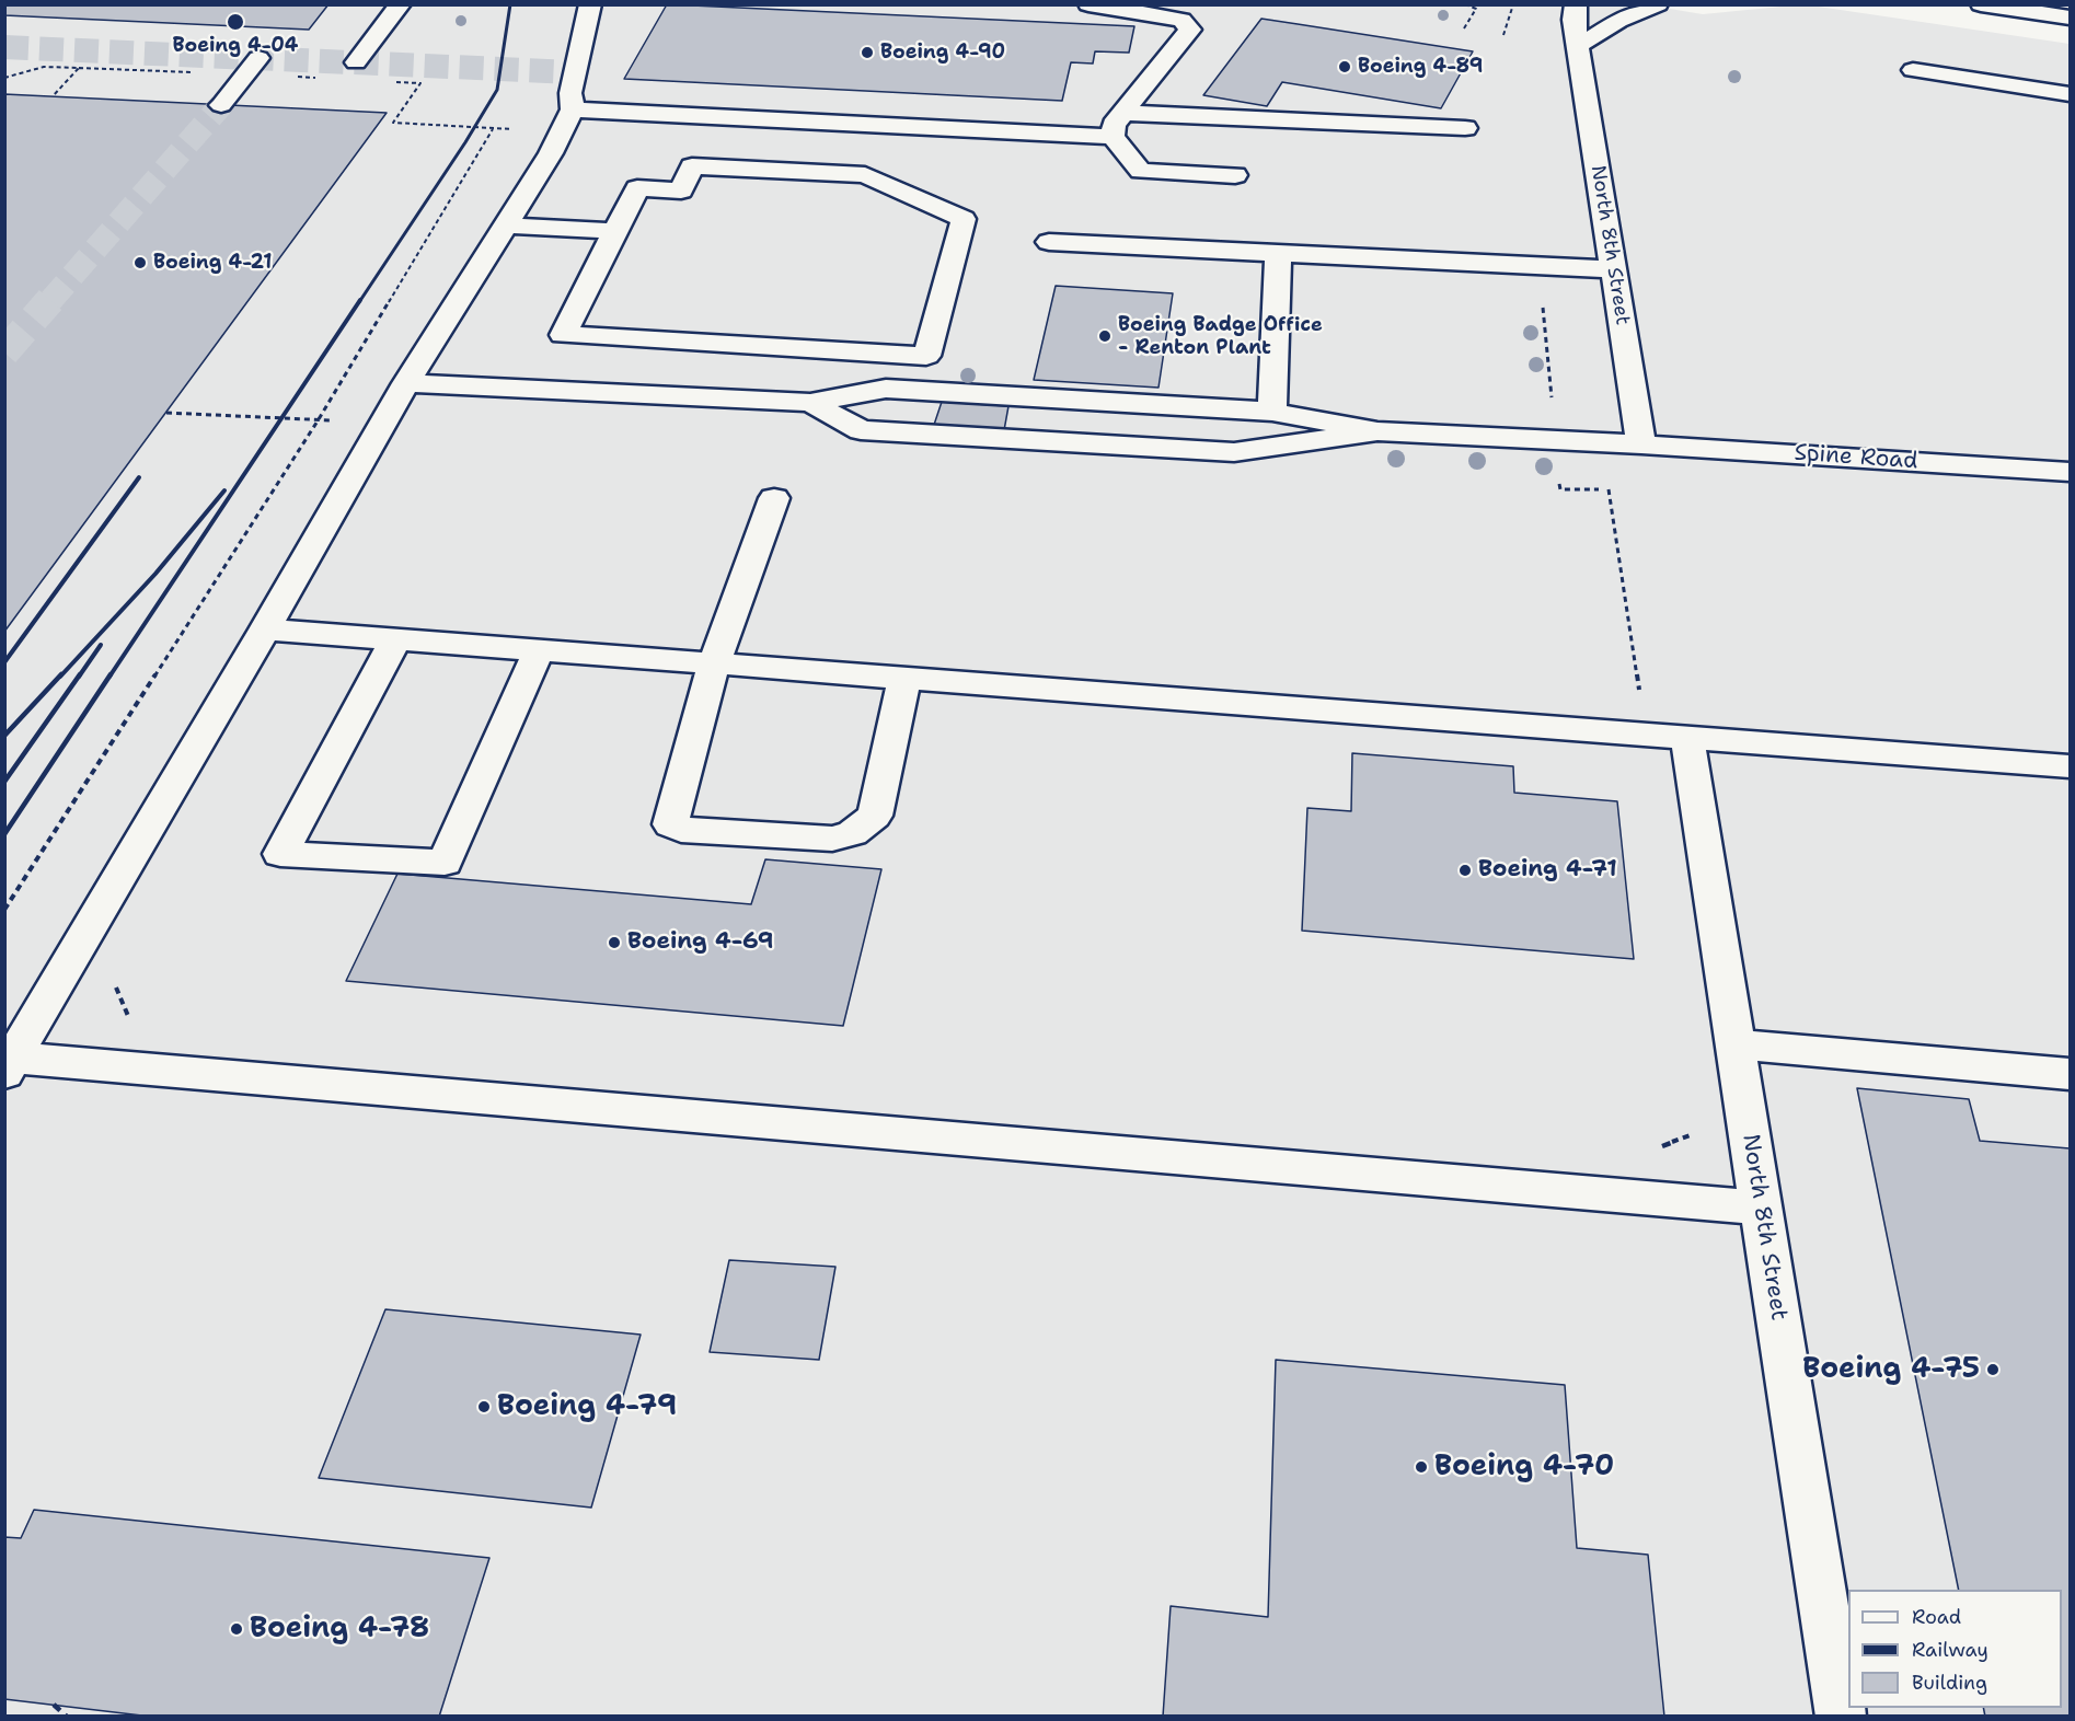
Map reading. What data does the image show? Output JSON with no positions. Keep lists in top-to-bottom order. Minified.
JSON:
{"streets":{"main road":["North 8th Street","Spine Road"]},"crossings":[["North 8th Street","Spine Road"]],"places":["Boeing 4-04","Boeing 4-90","Boeing 4-89","Boeing 4-21","Boeing Badge Office - Renton Plant","Boeing 4-71","Boeing 4-69","Boeing 4-75","Boeing 4-79","Boeing 4-70","Boeing 4-78"],"legend":["Road","Railway","Building"]}
